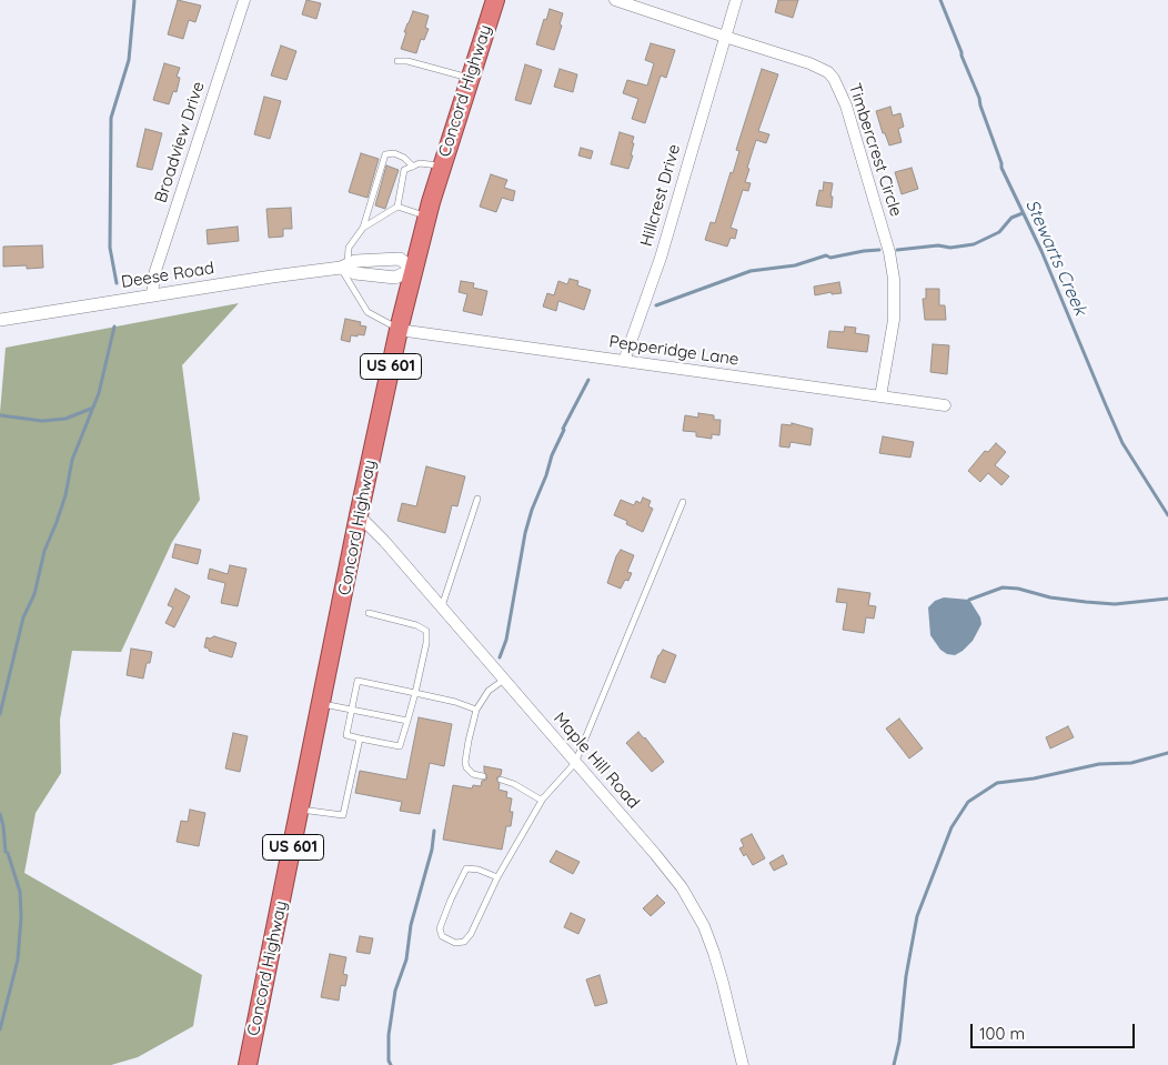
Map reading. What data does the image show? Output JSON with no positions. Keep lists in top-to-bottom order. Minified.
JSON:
{"streets":{"highway":["Concord Highway","US 601"],"street":["Broadview Drive","Timbercrest Circle","Hillcrest Drive","Deese Road","Pepperidge Lane","Maple Hill Road"]},"crossings":[["Concord Highway","Deese Road"],["Concord Highway","Pepperidge Lane"],["Concord Highway","Maple Hill Road"],["Broadview Drive","Deese Road"],["Timbercrest Circle","Hillcrest Drive"],["Timbercrest Circle","Pepperidge Lane"],["Hillcrest Drive","Pepperidge Lane"]],"water":["Stewarts Creek"],"scale_bar":"100 m"}
